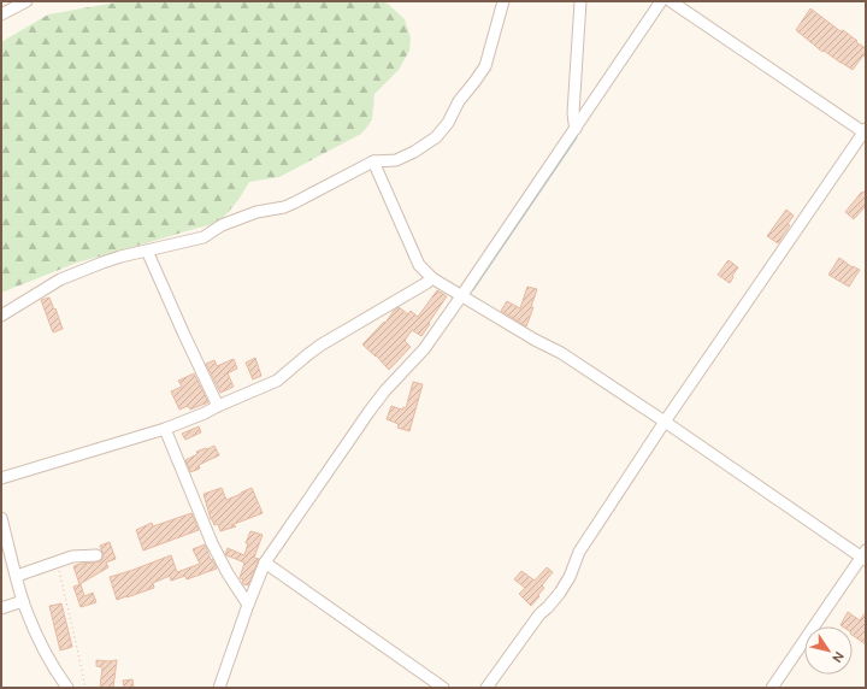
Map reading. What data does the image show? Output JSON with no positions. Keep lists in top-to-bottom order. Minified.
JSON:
{"north":"bottom right"}
